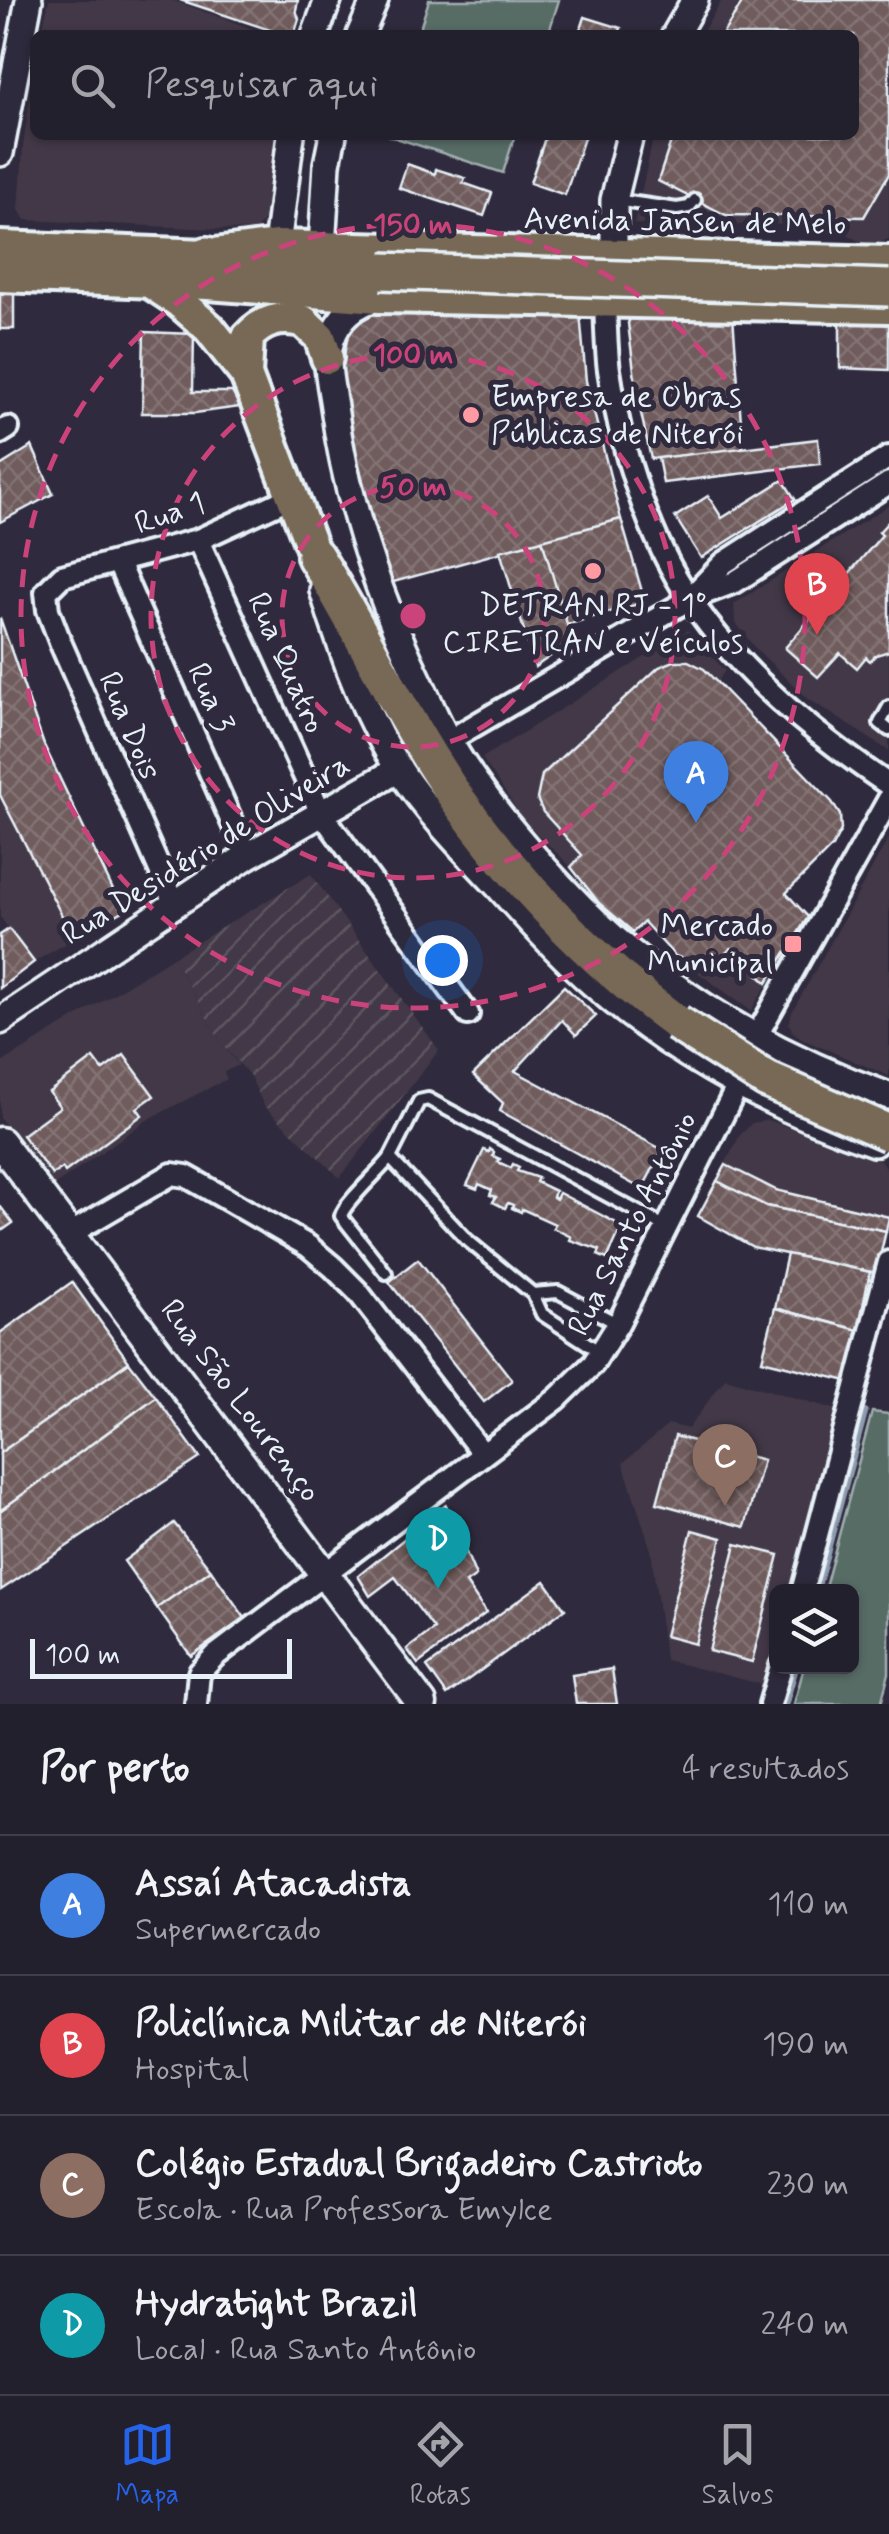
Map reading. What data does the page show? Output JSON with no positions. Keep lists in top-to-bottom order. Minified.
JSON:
{"streets":{"main road":["Avenida Jansen de Melo","Rua São Lourenço"],"street":["Rua 1","Rua Quatro","Rua 3","Rua Dois","Rua Desidério de Oliveira","Rua Santo Antônio"]},"crossings":[["Rua 1","Rua Quatro"],["Rua 1","Rua 3"],["Rua 1","Rua Dois"],["Rua Quatro","Rua Desidério de Oliveira"],["Rua 3","Rua Desidério de Oliveira"],["Rua Dois","Rua Desidério de Oliveira"],["Rua Santo Antônio","Rua São Lourenço"]],"places":{"other":["Empresa de Obras Públicas de Niterói","DETRAN RJ - 1º CIRETRAN e Veículos"],"transit":["Mercado Municipal"]},"scale_bar":"100 m","page":{"search":"Pesquisar aqui","pins":["B","A","C","D"],"scale":"100 m","heading":["Por perto","4 resultados"],"list":[{"mark":"A","name":"Assaí Atacadista","note":"Supermercado","value":"110 m"},{"mark":"B","name":"Policlínica Militar de Niterói","note":"Hospital","value":"190 m"},{"mark":"C","name":"Colégio Estadual Brigadeiro Castrioto","note":"Escola · Rua Professora Emylce","value":"230 m"},{"mark":"D","name":"Hydratight Brazil","note":"Local · Rua Santo Antônio","value":"240 m"}],"nav":["Mapa","Rotas","Salvos"]},"rings":["150 m","100 m","50 m"]}
